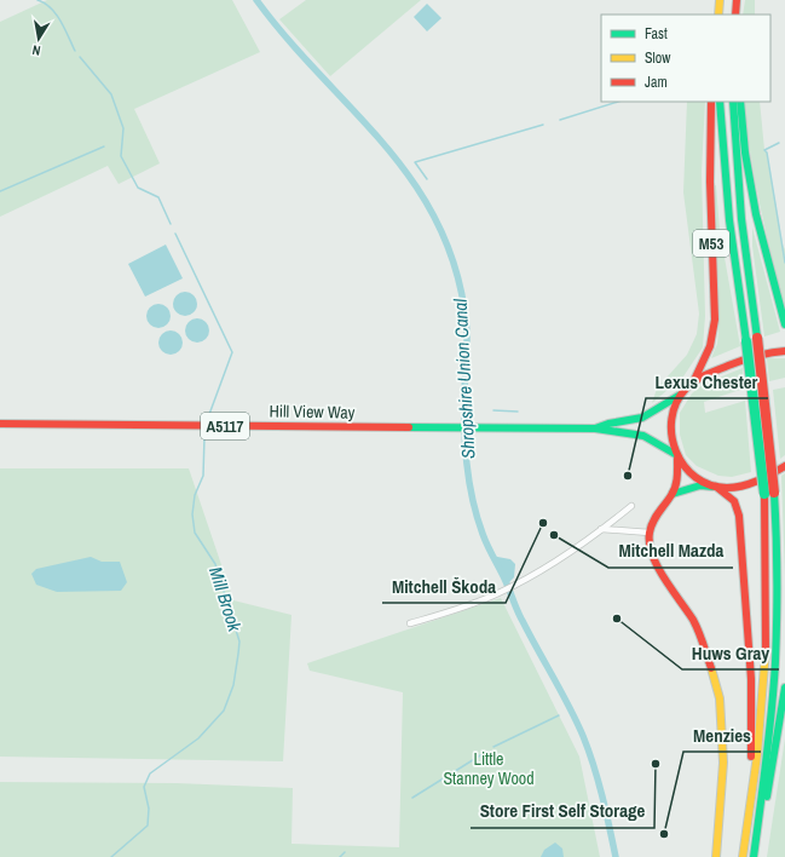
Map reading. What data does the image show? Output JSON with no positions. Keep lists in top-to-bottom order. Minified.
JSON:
{"streets":{"main road":["M53","Hill View Way","A5117"]},"crossings":[["M53","Hill View Way"]],"water":["Shropshire Union Canal","Mill Brook"],"parks":["Little Stanney Wood"],"places":["Lexus Chester","Mitchell Škoda","Mitchell Mazda","Huws Gray","Store First Self Storage","Menzies"],"legend":["Fast","Slow","Jam"],"north":"bottom"}
